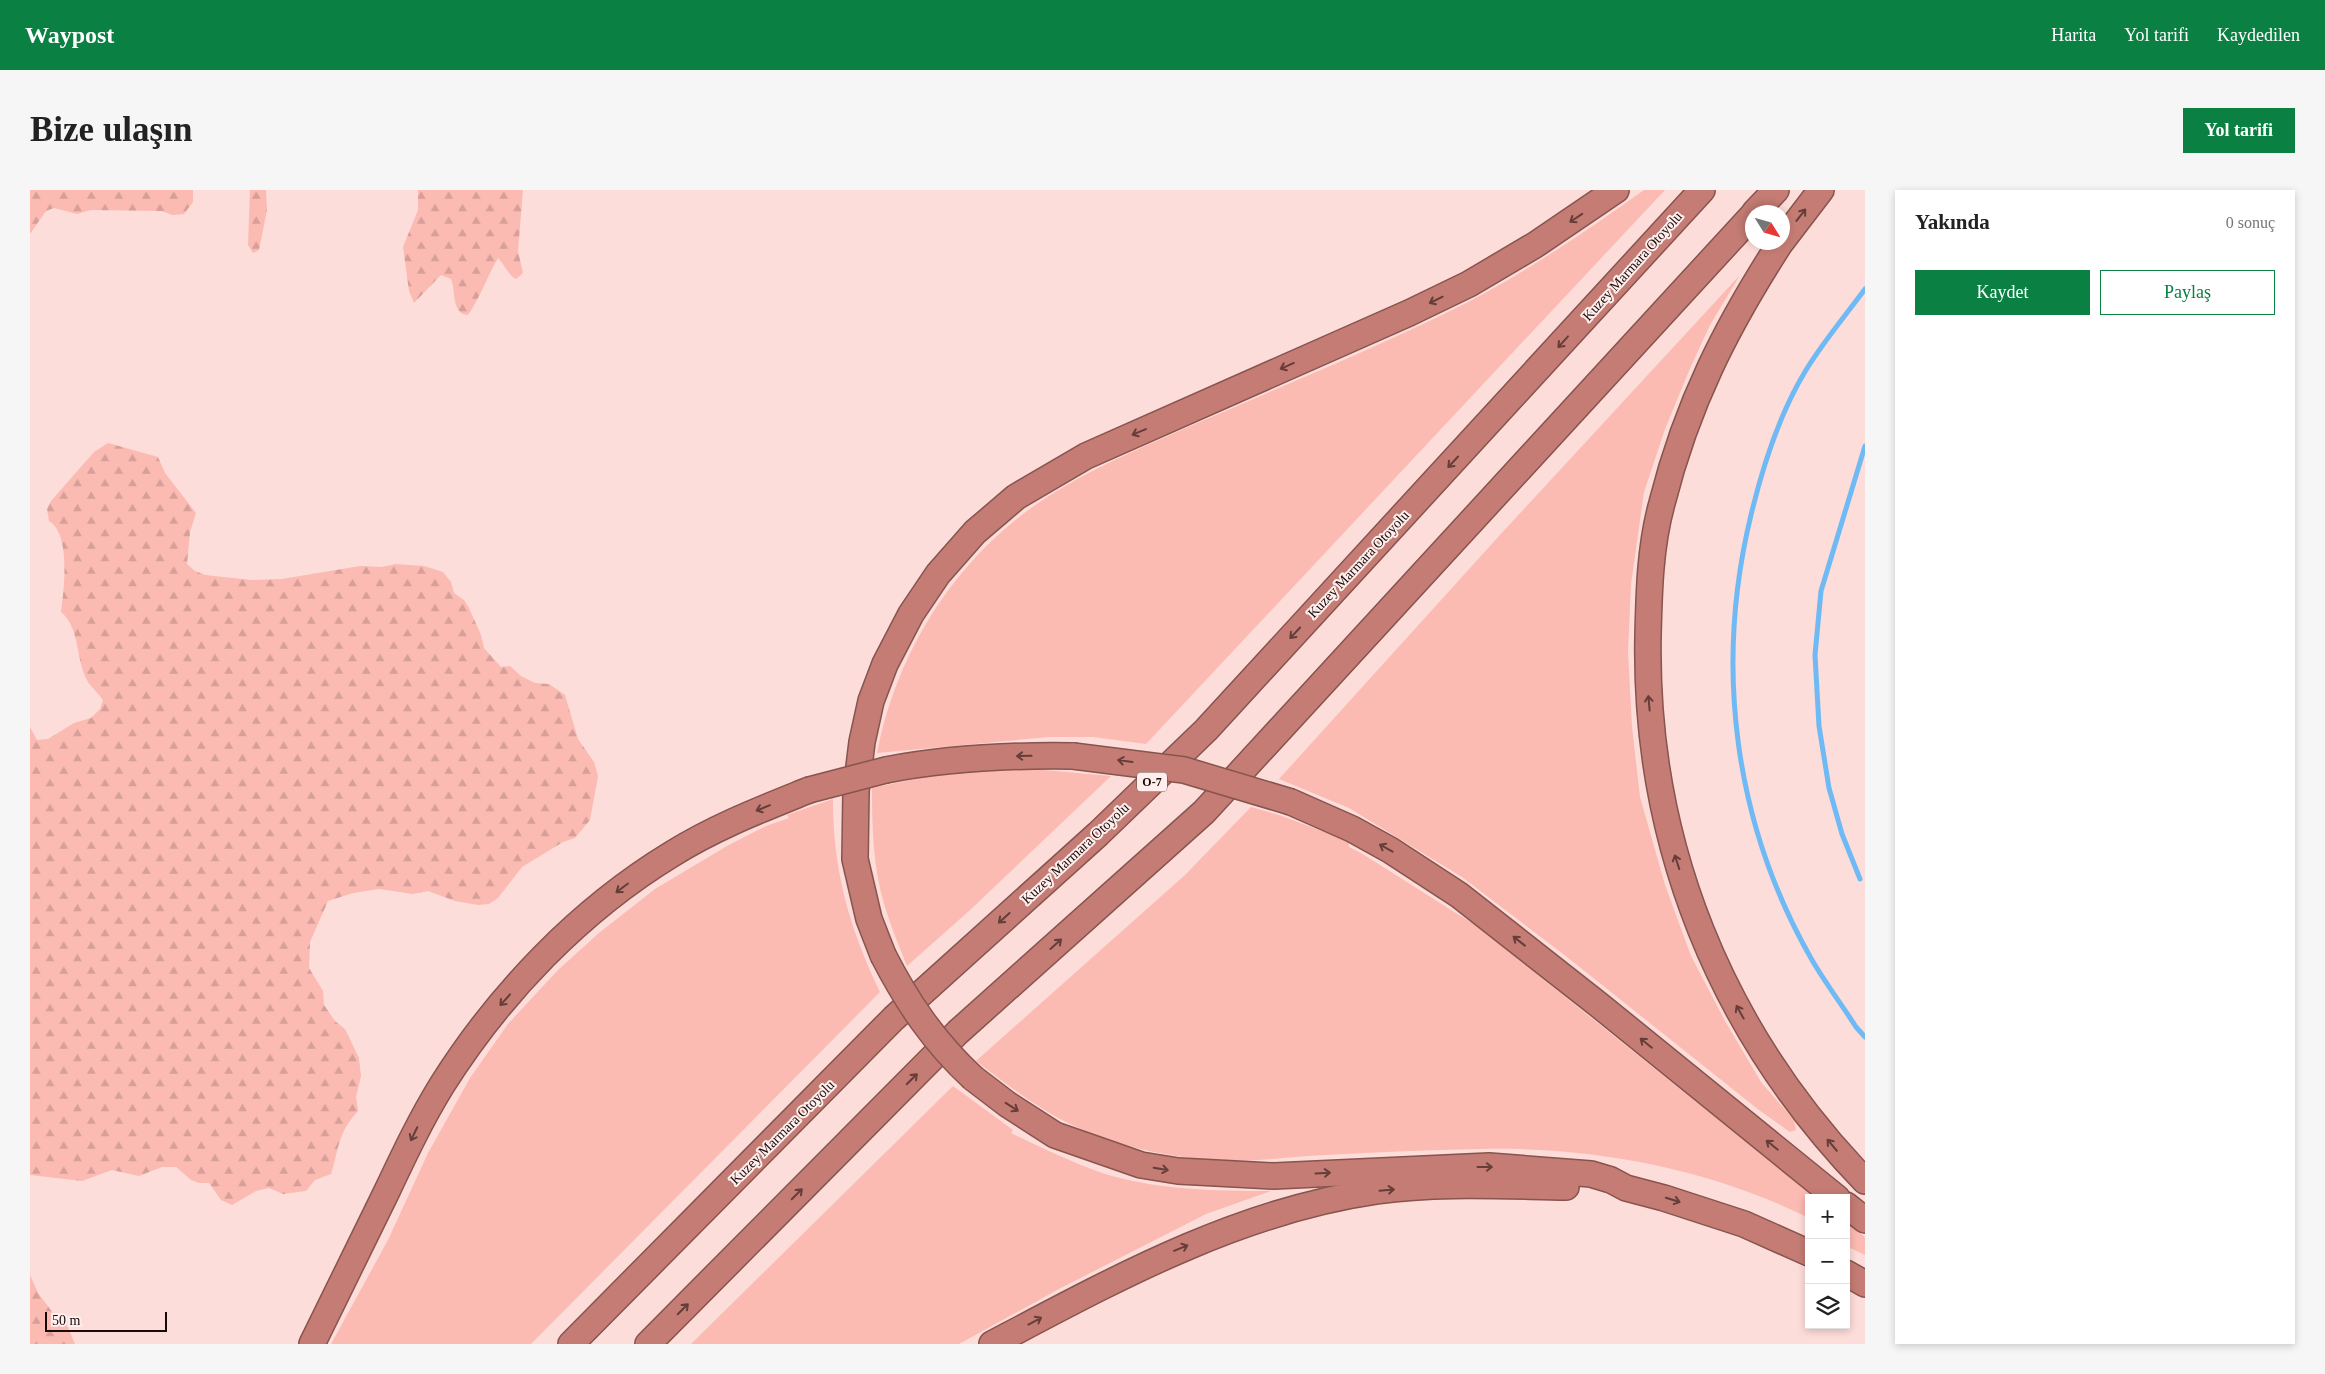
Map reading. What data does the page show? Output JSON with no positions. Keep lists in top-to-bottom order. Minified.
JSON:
{"streets":{"highway":["Kuzey Marmara Otoyolu","O-7"]},"scale_bar":"50 m","north":"bottom right","page":{"header":"Waypost","nav":["Harita","Yol tarifi","Kaydedilen"],"buttons":["Yol tarifi",["Kaydet","Paylaş"]],"title":"Bize ulaşın","heading":["Yakında","0 sonuç"],"map_buttons":["+","−"],"scale":"50 m"}}
